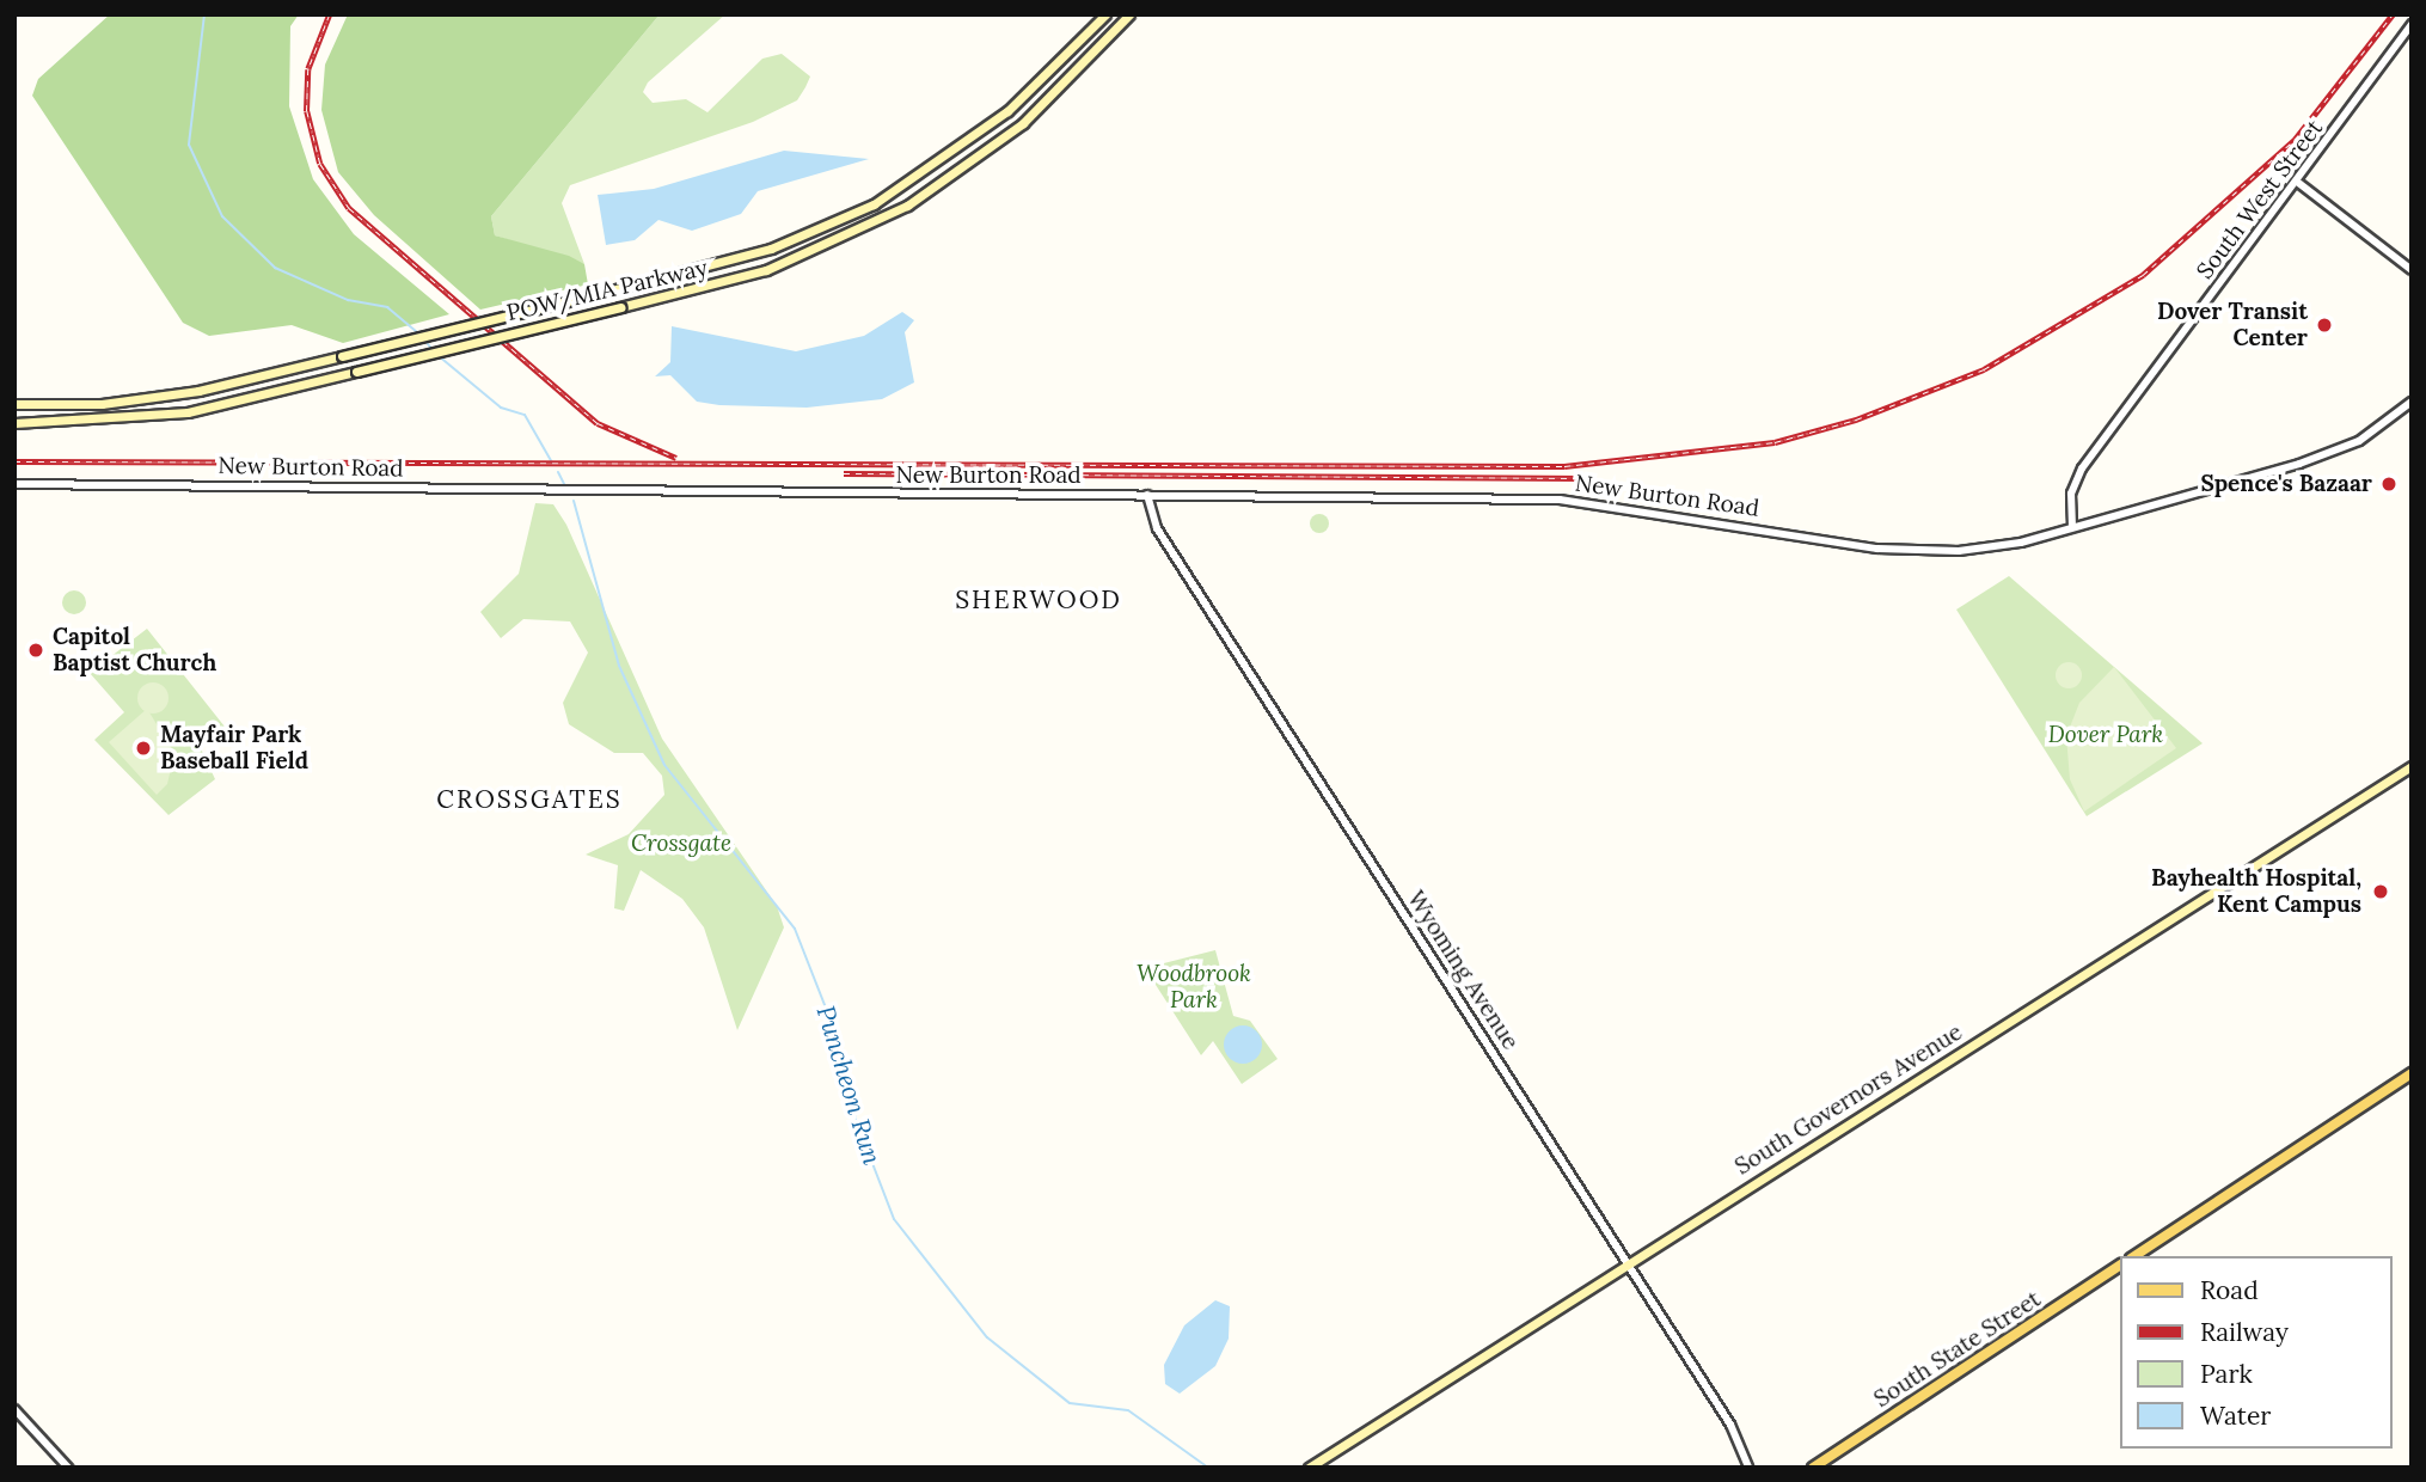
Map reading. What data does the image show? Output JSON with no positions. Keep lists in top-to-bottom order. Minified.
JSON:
{"streets":{"main road":["POW/MIA Parkway","South Governors Avenue","South State Street"],"street":["South West Street","New Burton Road","Wyoming Avenue"]},"crossings":[["South West Street","New Burton Road"],["New Burton Road","Wyoming Avenue"],["Wyoming Avenue","South Governors Avenue"]],"districts":["SHERWOOD","CROSSGATES"],"water":["Puncheon Run"],"parks":["Dover Park","Crossgate","Woodbrook Park"],"places":["Dover Transit Center","Spence's Bazaar","Capitol Baptist Church","Mayfair Park Baseball Field","Bayhealth Hospital, Kent Campus"],"legend":["Road","Railway","Park","Water"]}
